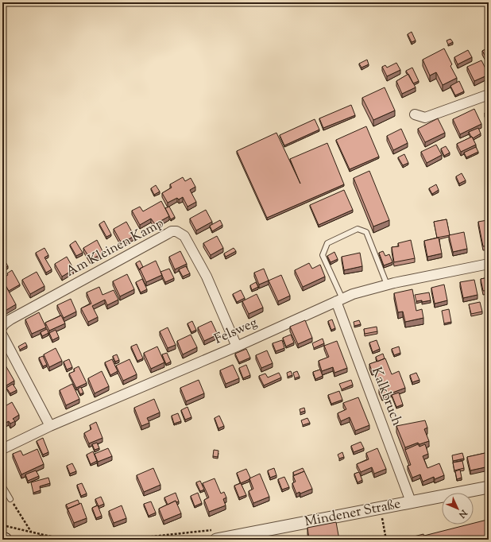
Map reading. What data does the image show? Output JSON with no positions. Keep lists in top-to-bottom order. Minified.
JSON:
{"streets":{"street":["Am Kleinen Kamp","Felsweg","Kalkbruch","Mindener Straße"]},"crossings":[["Am Kleinen Kamp","Felsweg"],["Felsweg","Kalkbruch"],["Kalkbruch","Mindener Straße"]],"north":"bottom right"}
